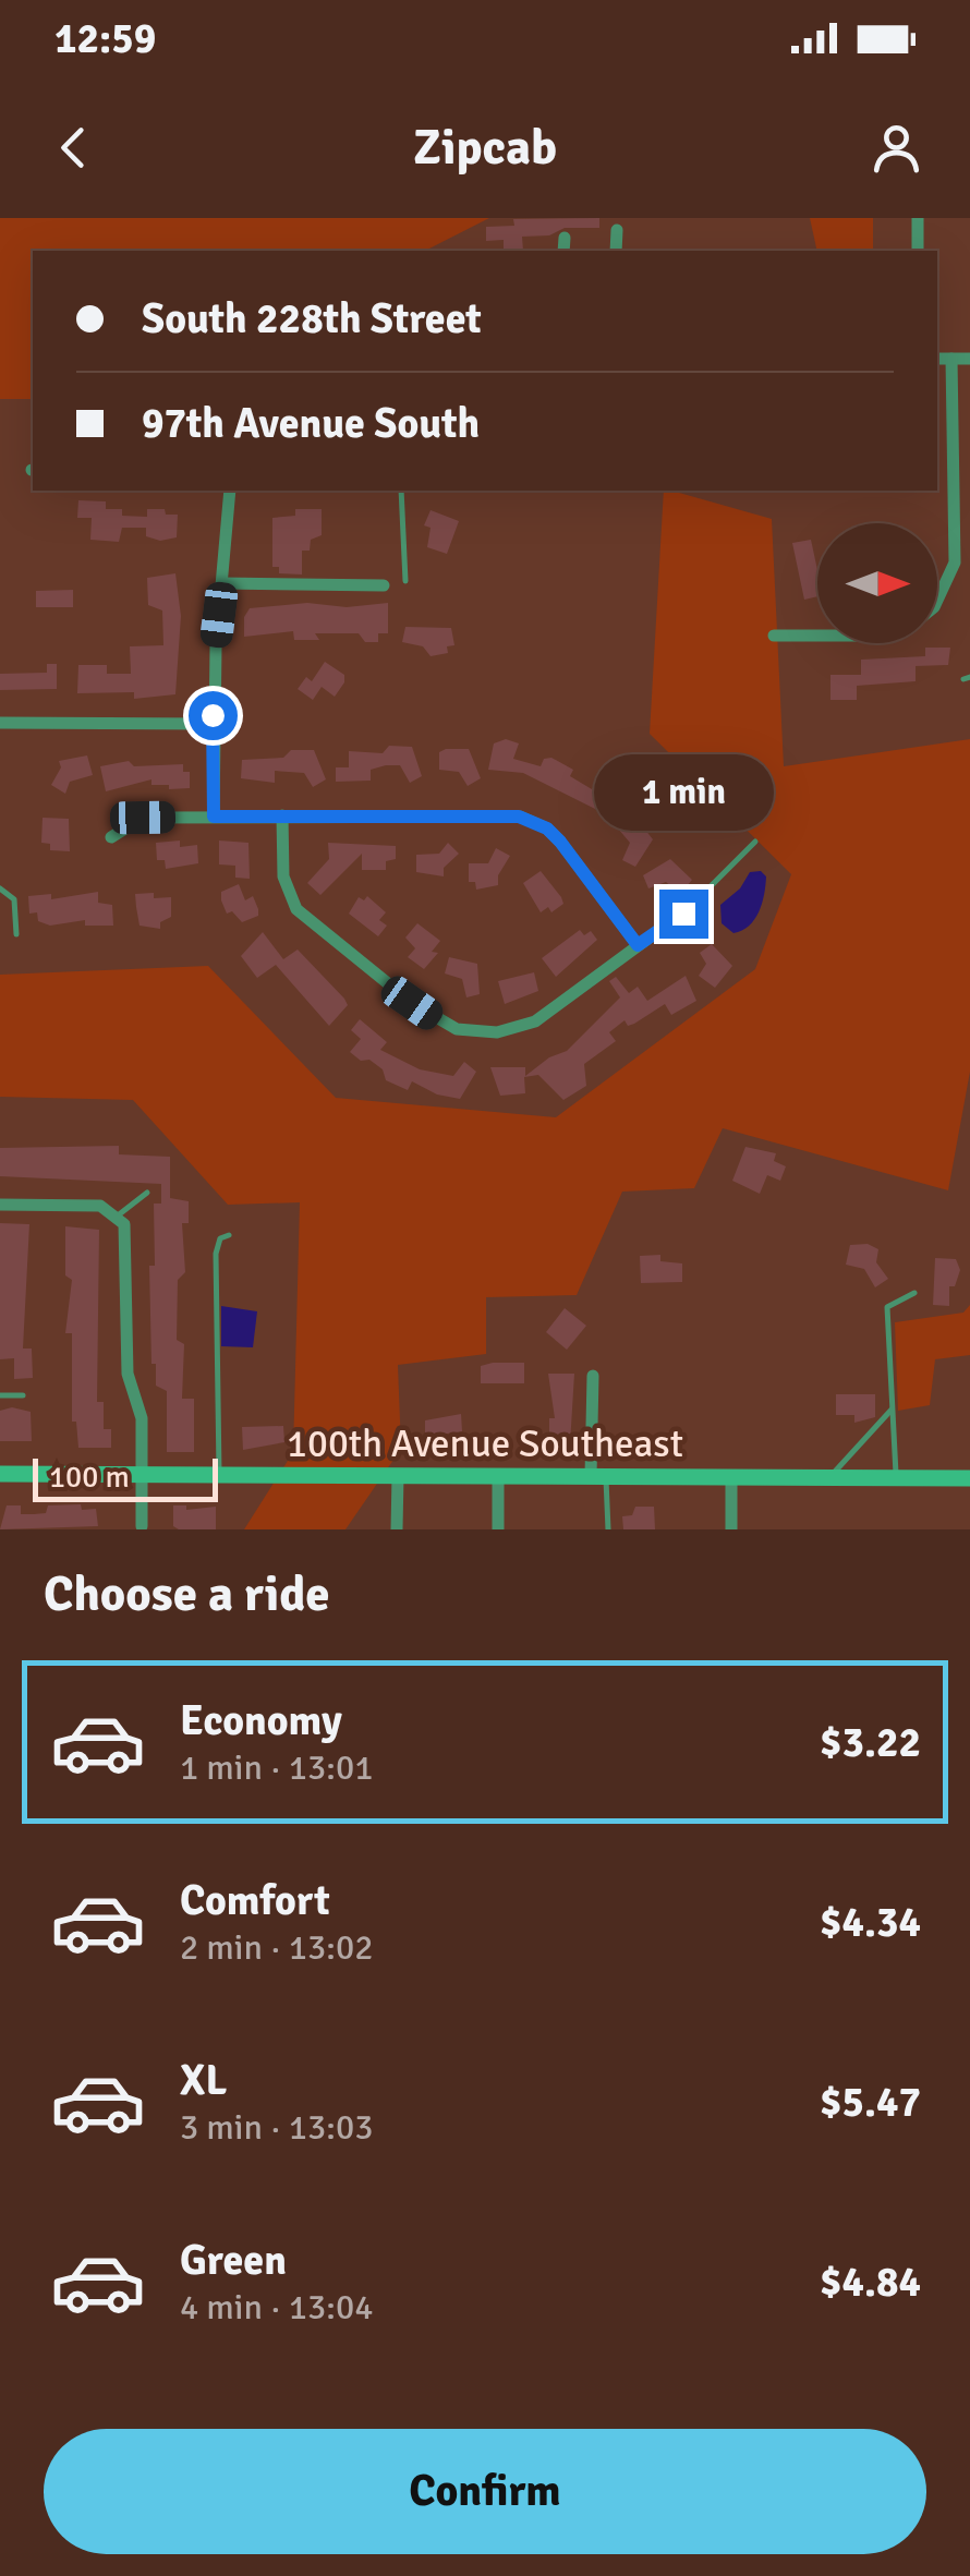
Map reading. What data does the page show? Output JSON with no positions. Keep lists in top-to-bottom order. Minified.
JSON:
{"streets":{"street":["100th Avenue Southeast"]},"scale_bar":"100 m","north":"right","page":{"status":"12:59","header":"Zipcab","banner":["South 228th Street","97th Avenue South"],"bubble":"1 min","scale":"100 m","heading":"Choose a ride","list":[{"name":"Economy","note":"1 min · 13:01","value":"$3.22"},{"name":"Comfort","note":"2 min · 13:02","value":"$4.34"},{"name":"XL","note":"3 min · 13:03","value":"$5.47"},{"name":"Green","note":"4 min · 13:04","value":"$4.84"}],"buttons":"Confirm"}}
